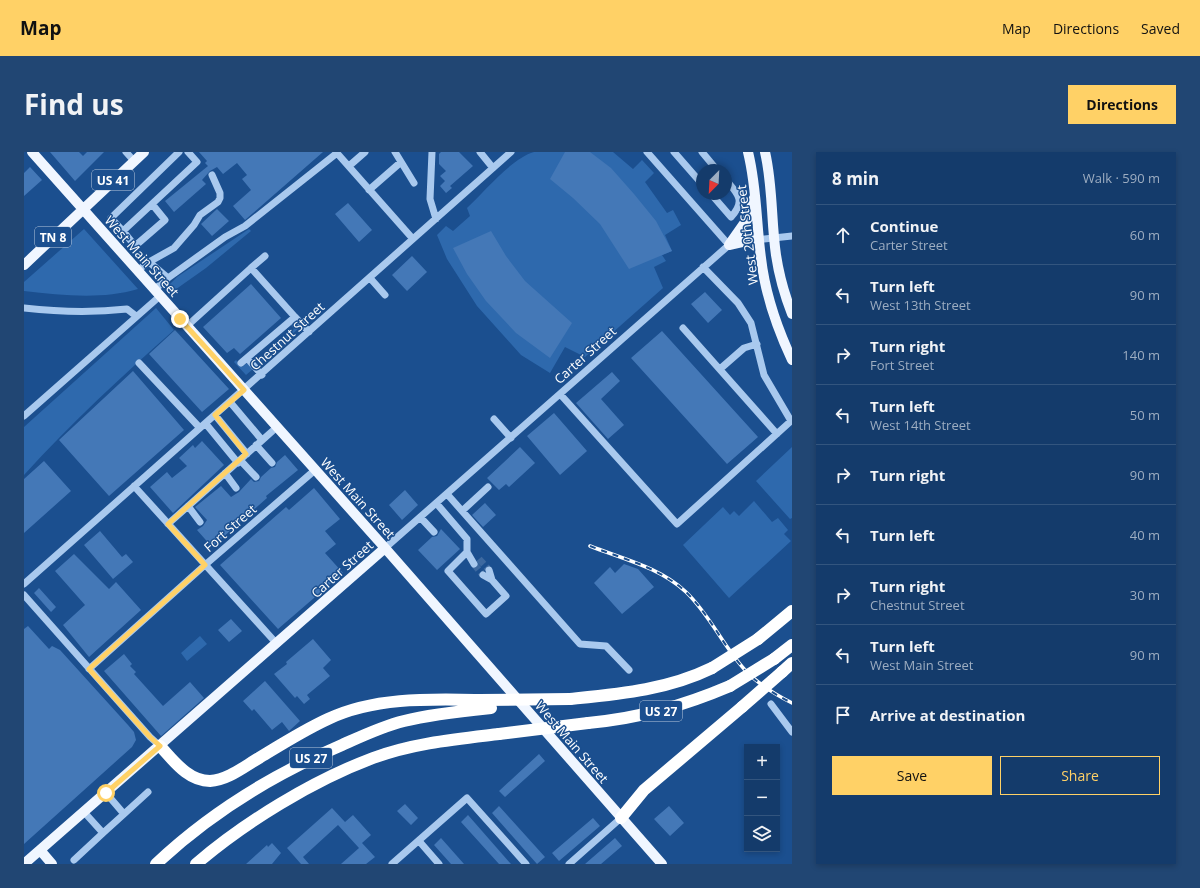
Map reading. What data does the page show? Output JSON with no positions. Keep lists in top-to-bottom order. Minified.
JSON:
{"streets":{"highway":["US 27"],"main road":["US 41","West 20th Street","TN 8","West Main Street","Carter Street"],"street":["Chestnut Street","Fort Street"]},"crossings":[["US 41","TN 8"],["US 41","West Main Street"],["TN 8","West Main Street"],["West Main Street","Chestnut Street"],["West Main Street","Carter Street"],["West Main Street","Fort Street"]],"north":"bottom left","page":{"header":"Map","nav":["Map","Directions","Saved"],"title":"Find us","buttons":["Directions",["Save","Share"]],"heading":["8 min","Walk · 590 m"],"list":[["Continue","Carter Street","60 m"],["Turn left","West 13th Street","90 m"],["Turn right","Fort Street","140 m"],["Turn left","West 14th Street","50 m"],["Turn right","90 m"],["Turn left","40 m"],["Turn right","Chestnut Street","30 m"],["Turn left","West Main Street","90 m"],"Arrive at destination"],"map_buttons":["+","−"]}}
